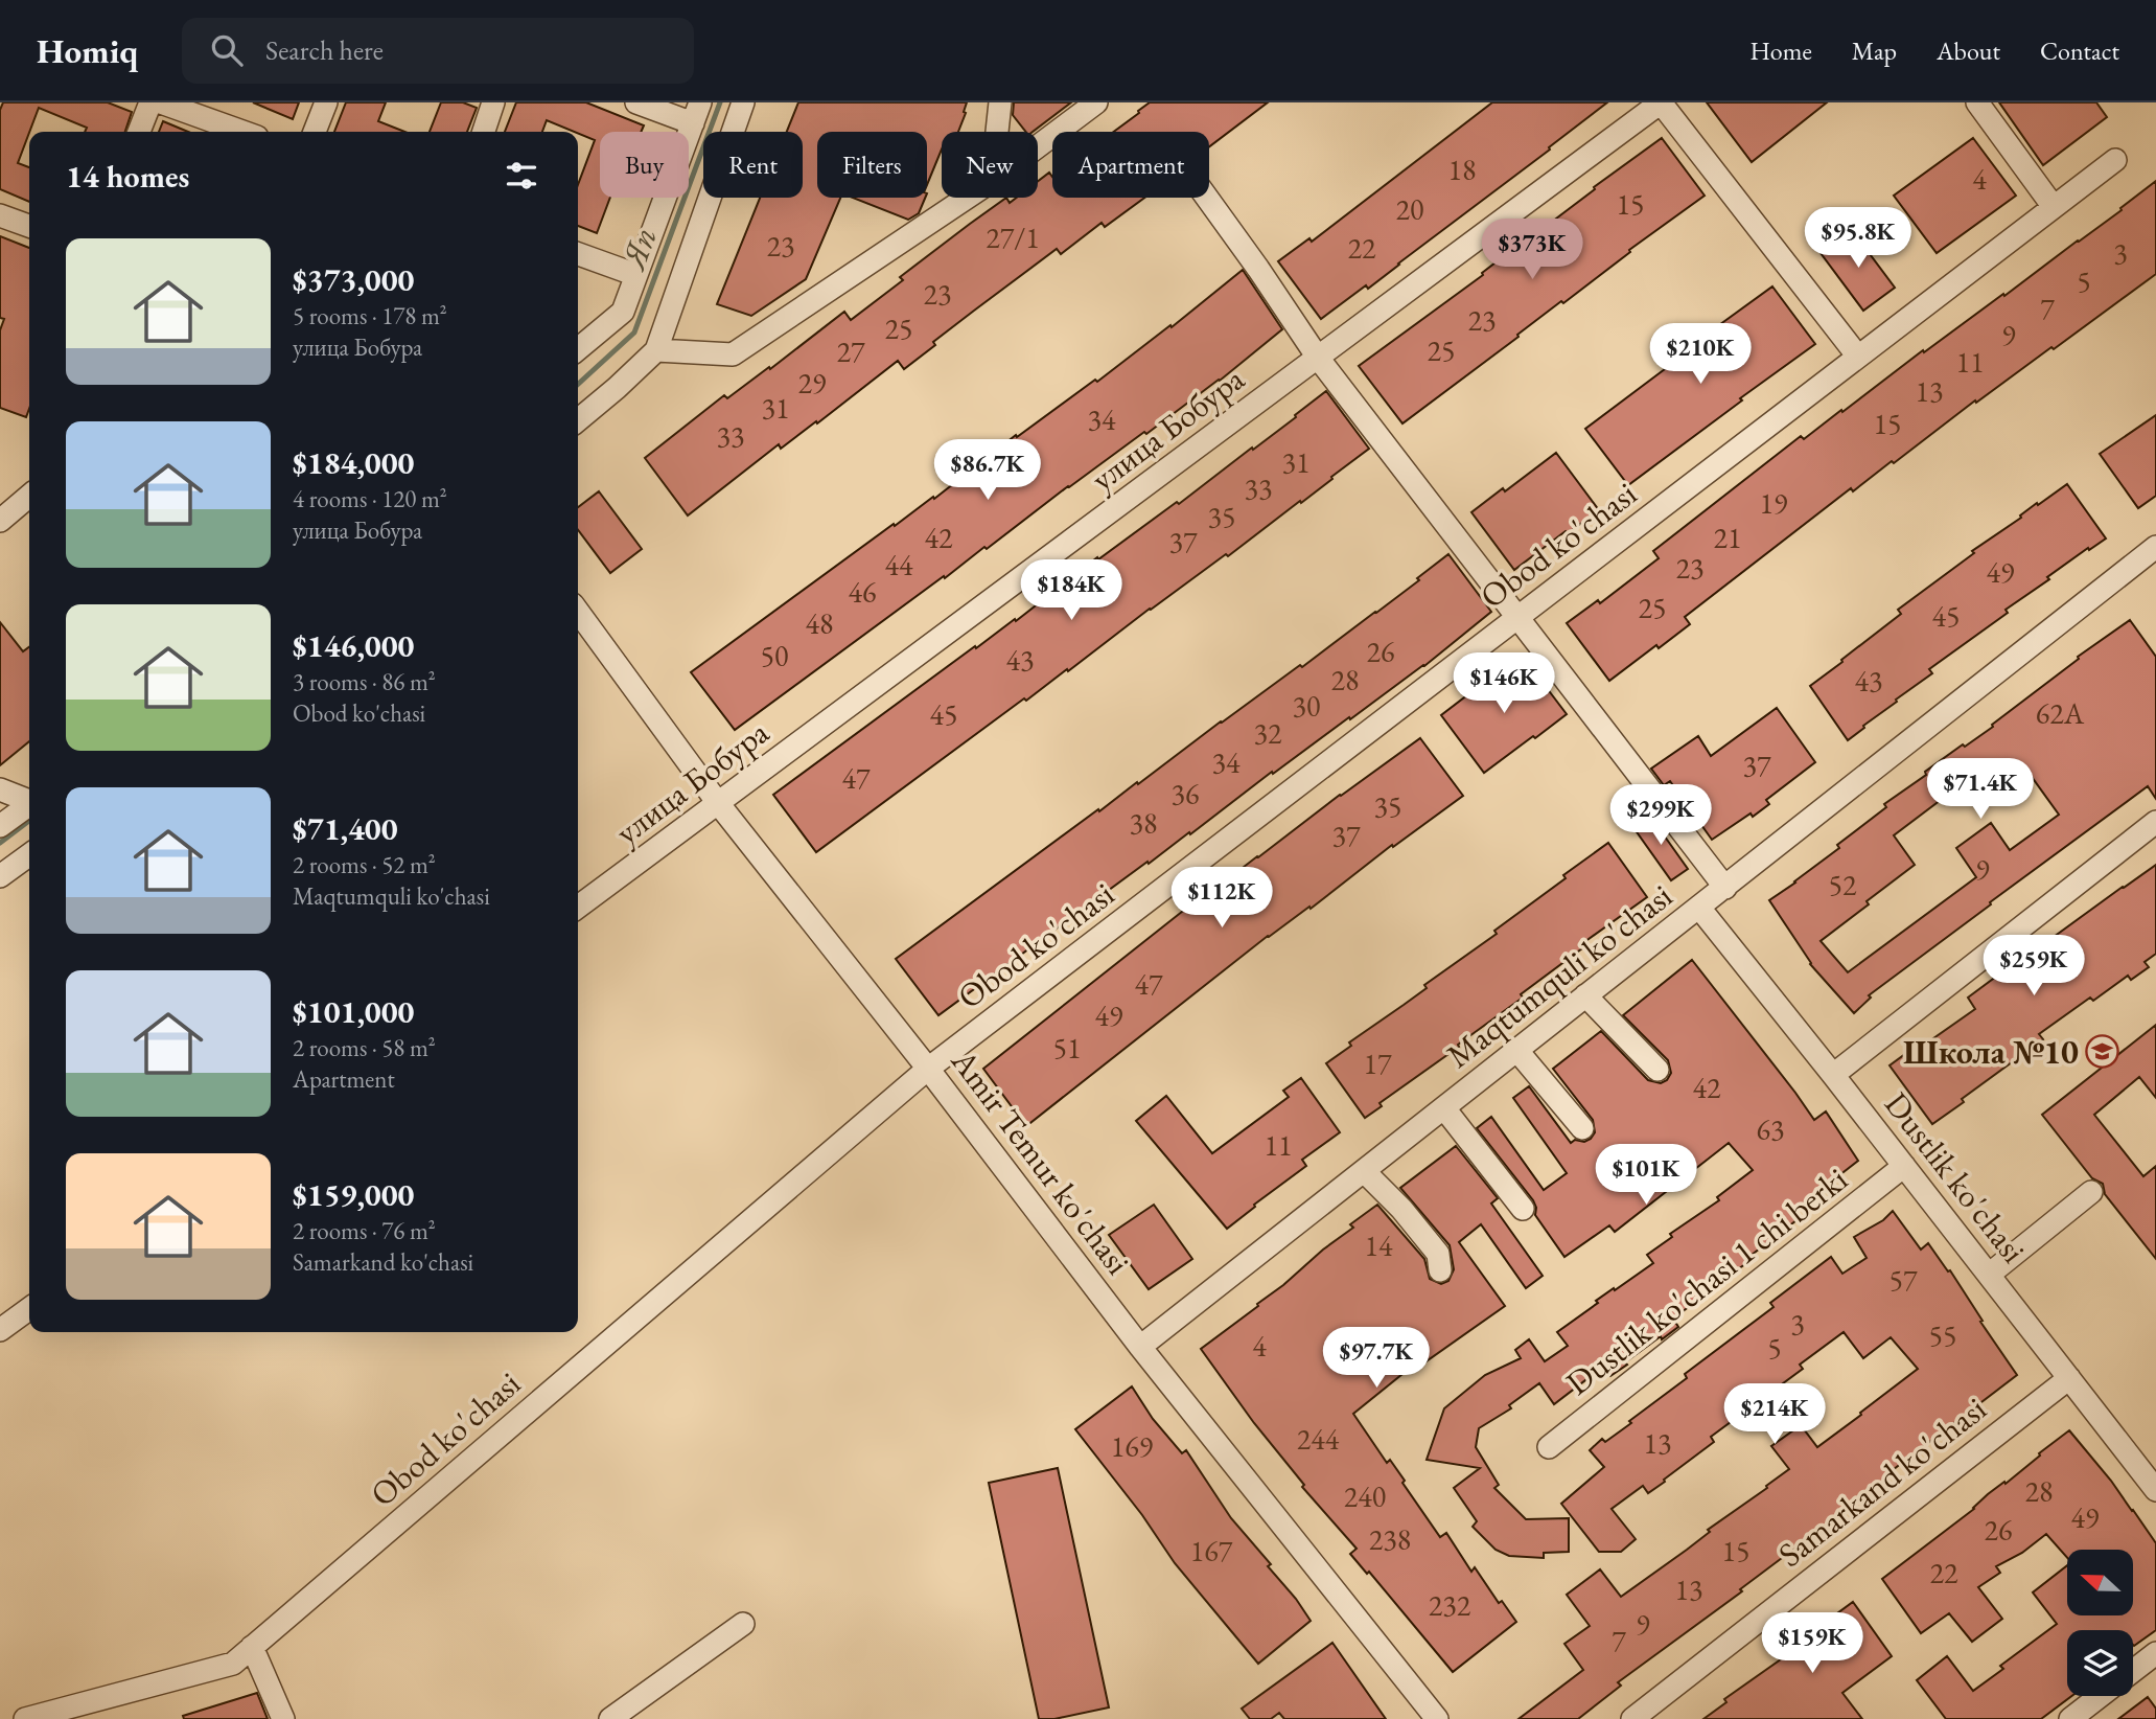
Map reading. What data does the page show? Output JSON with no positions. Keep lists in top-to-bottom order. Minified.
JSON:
{"streets":{"street":["улица Бобура","Obod ko'chasi","Maqtumquli ko'chasi","Amir Temur ko'chasi","Dustlik ko'chasi","Dustlik ko'chasi 1 chi berki","Samarkand ko'chasi"]},"crossings":[["улица Бобура","Amir Temur ko'chasi"],["Obod ko'chasi","Amir Temur ko'chasi"],["Maqtumquli ko'chasi","Amir Temur ko'chasi"],["Maqtumquli ko'chasi","Dustlik ko'chasi"],["Dustlik ko'chasi","Dustlik ko'chasi 1 chi berki"],["Dustlik ko'chasi","Samarkand ko'chasi"]],"water":["Яп"],"places":{"school or university":["Школа №10"]},"house_numbers":["18","4","15","20","27/1","23","22","3","5","23","7","23","25","9","25","27","11","29","13","31","34","15","33","31","33","19","35","42","21","37","44","23","49","46","25","45","48","26","50","43","28","43","30","62А","45","32","34","37","47","36","35","38","37","9","52","47","49","51","17","42","63","11","14","57","3","55","4","5","244","13","169","28","240","49","26","238","167","15","22","13","232","9","7"],"north":"left","page":{"header":"Homiq","search":"Search here","nav":["Home","Map","About","Contact"],"chip":["Buy","Rent","Filters","New","Apartment"],"heading":"14 homes","price":["$95.8K","$373K","$210K","$86.7K","$184K","$146K","$71.4K","$299K","$112K","$259K","$101K","$97.7K","$214K","$159K"],"list":[{"name":"$373,000","note":"5 rooms · 178 m² · улица Бобура"},{"name":"$184,000","note":"4 rooms · 120 m² · улица Бобура"},{"name":"$146,000","note":"3 rooms · 86 m² · Obod ko'chasi"},{"name":"$71,400","note":"2 rooms · 52 m² · Maqtumquli ko'chasi"},{"name":"$101,000","note":"2 rooms · 58 m² · Apartment"},{"name":"$159,000","note":"2 rooms · 76 m² · Samarkand ko'chasi"}]}}
